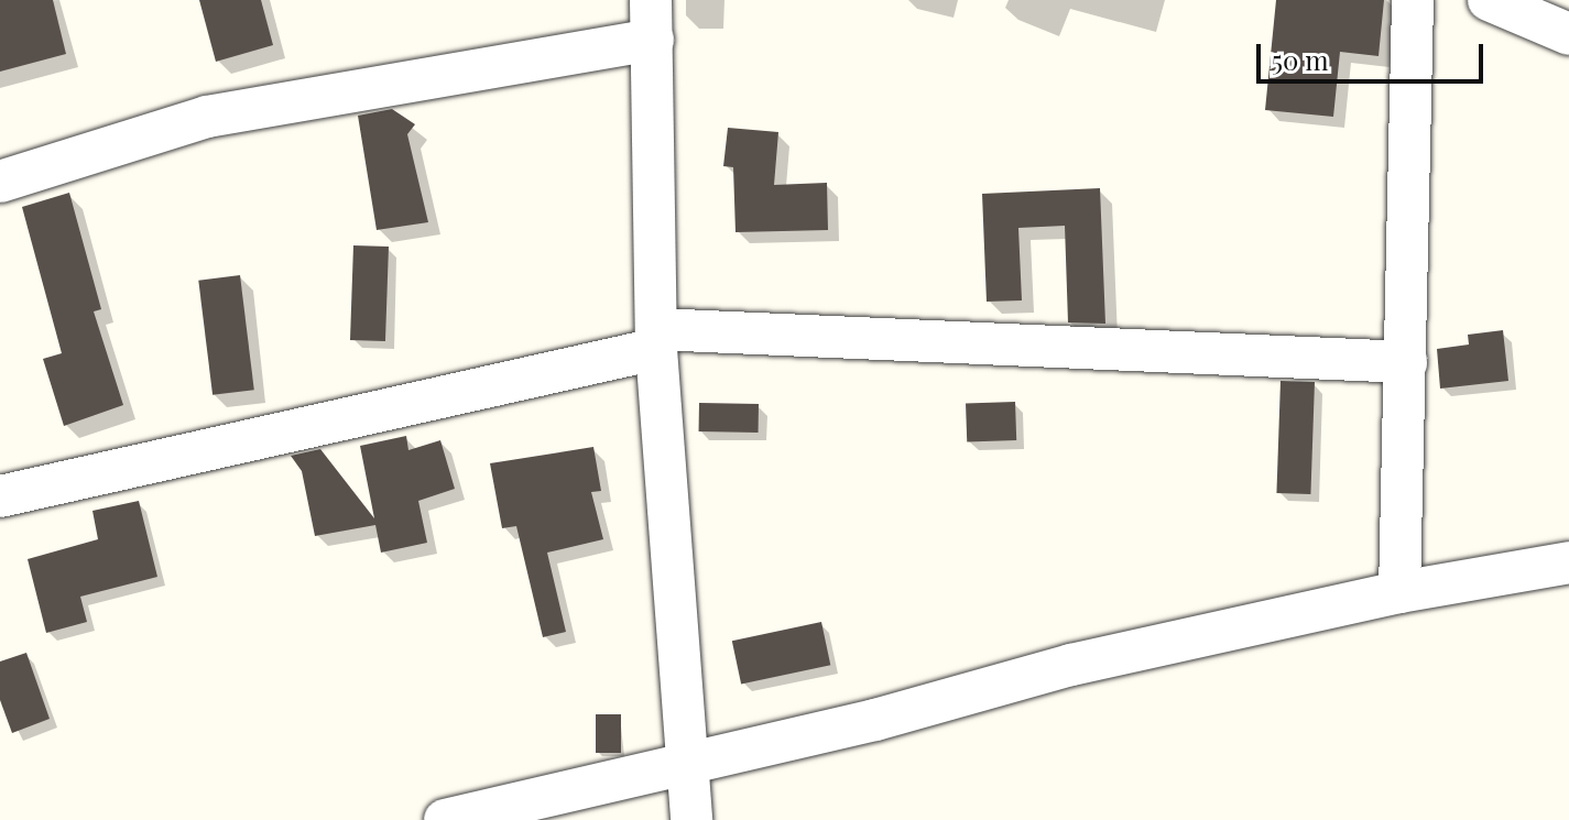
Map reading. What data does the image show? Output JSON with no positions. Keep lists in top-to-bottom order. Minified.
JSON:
{"scale_bar":"50 m"}
